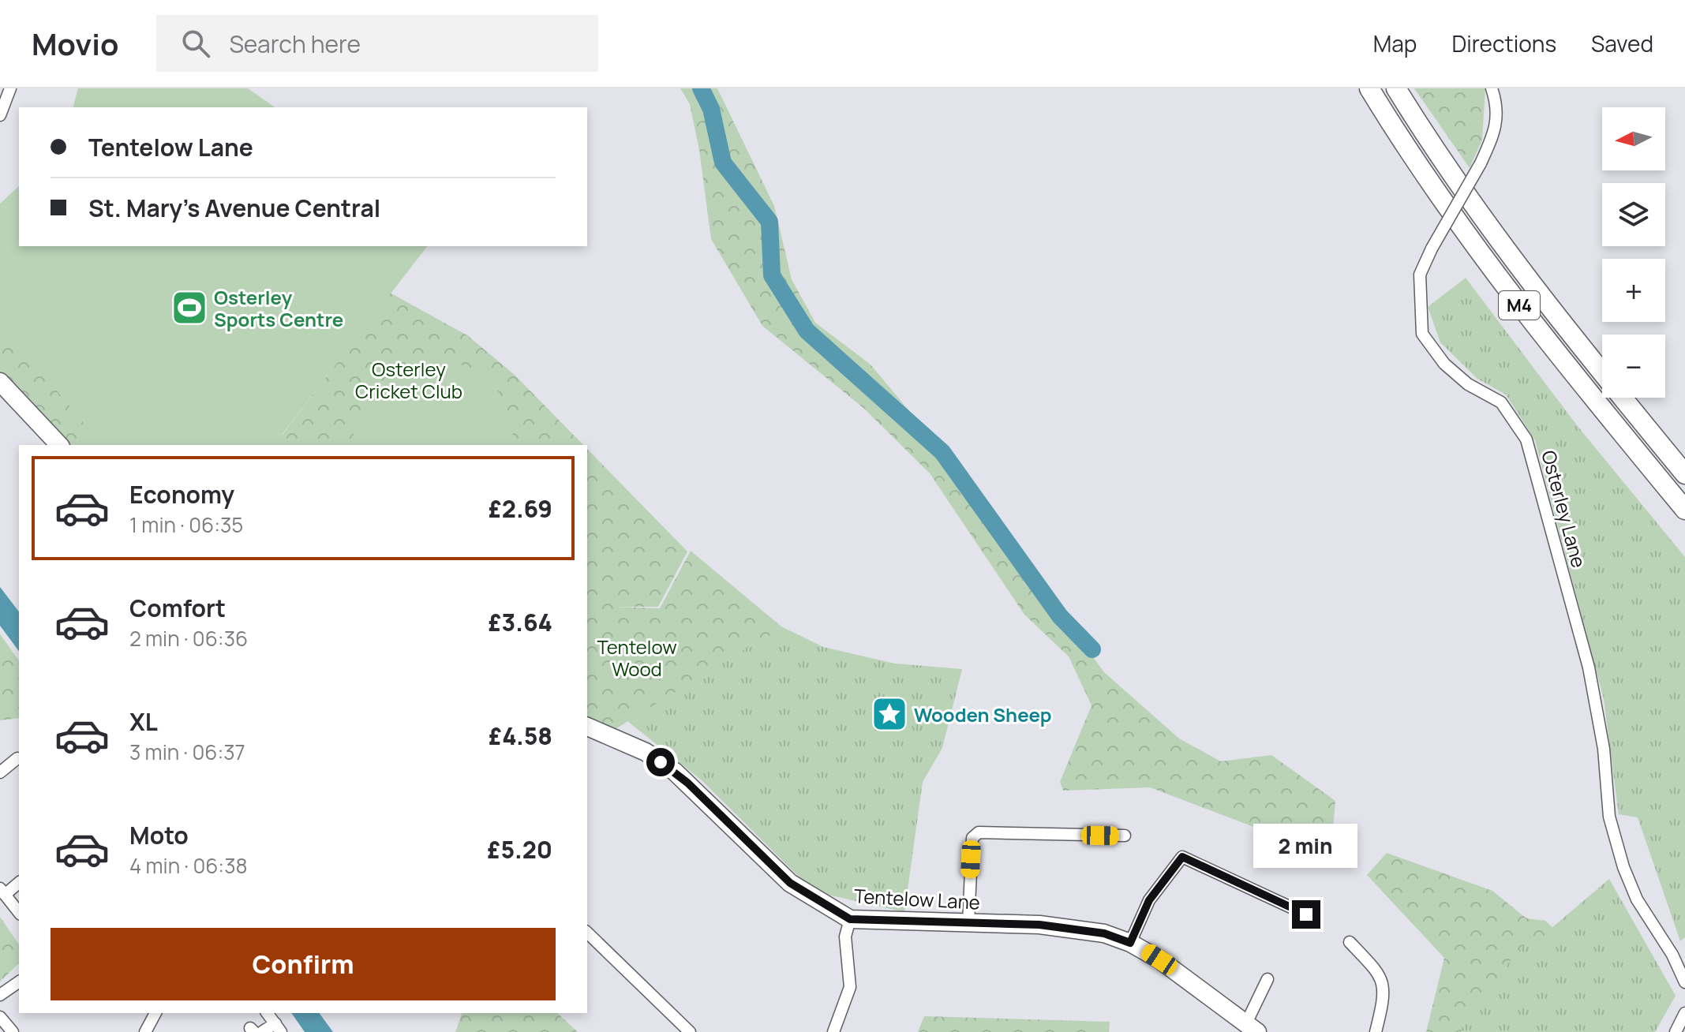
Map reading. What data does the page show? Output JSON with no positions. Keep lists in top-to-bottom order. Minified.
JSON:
{"streets":{"highway":["M4"],"main road":["Tentelow Lane"],"street":["Osterley Lane"]},"parks":["Osterley Cricket Club","Tentelow Wood"],"places":{"sports":["Osterley Sports Centre"],"place":["Wooden Sheep"]},"north":"left","page":{"header":"Movio","search":"Search here","nav":["Map","Directions","Saved"],"map_buttons":["+","−"],"banner":["Tentelow Lane","St. Mary's Avenue Central"],"list":[{"name":"Economy","note":"1 min · 06:35","value":"£2.69"},{"name":"Comfort","note":"2 min · 06:36","value":"£3.64"},{"name":"XL","note":"3 min · 06:37","value":"£4.58"},{"name":"Moto","note":"4 min · 06:38","value":"£5.20"}],"bubble":"2 min","buttons":"Confirm"}}
